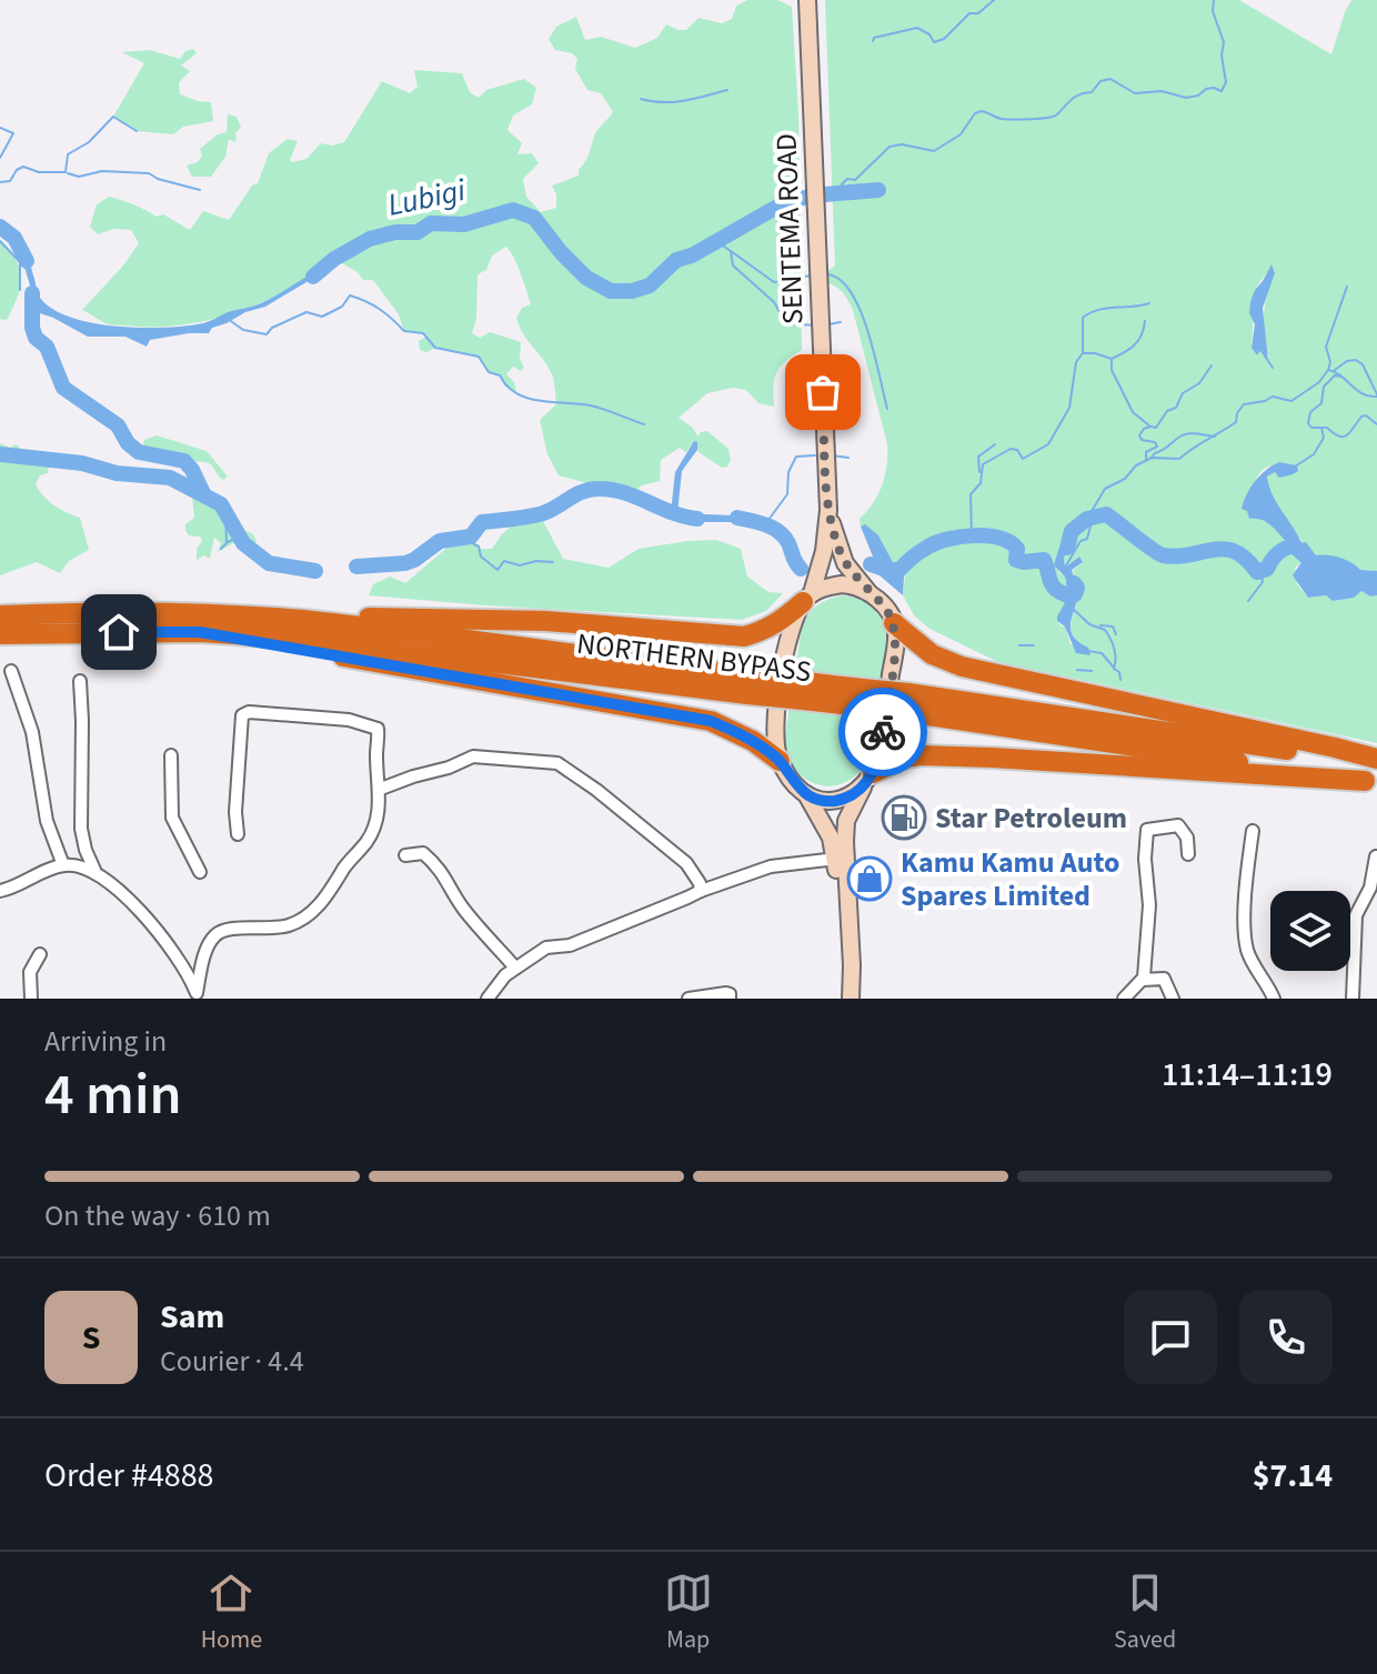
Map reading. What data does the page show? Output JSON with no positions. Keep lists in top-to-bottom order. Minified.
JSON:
{"streets":{"highway":["NORTHERN BYPASS"],"main road":["SENTEMA ROAD"]},"water":["Lubigi"],"places":{"fuel station":["Star Petroleum"],"shop":["Kamu Kamu Auto Spares Limited"]},"page":{"heading":["4 min","Arriving in","11:14–11:19"],"panel":["Sam","Courier · 4.4","Order #4888","$7.14"],"bar":"On the way · 610 m","round":"S","tabs":["Home","Map","Saved"]}}
